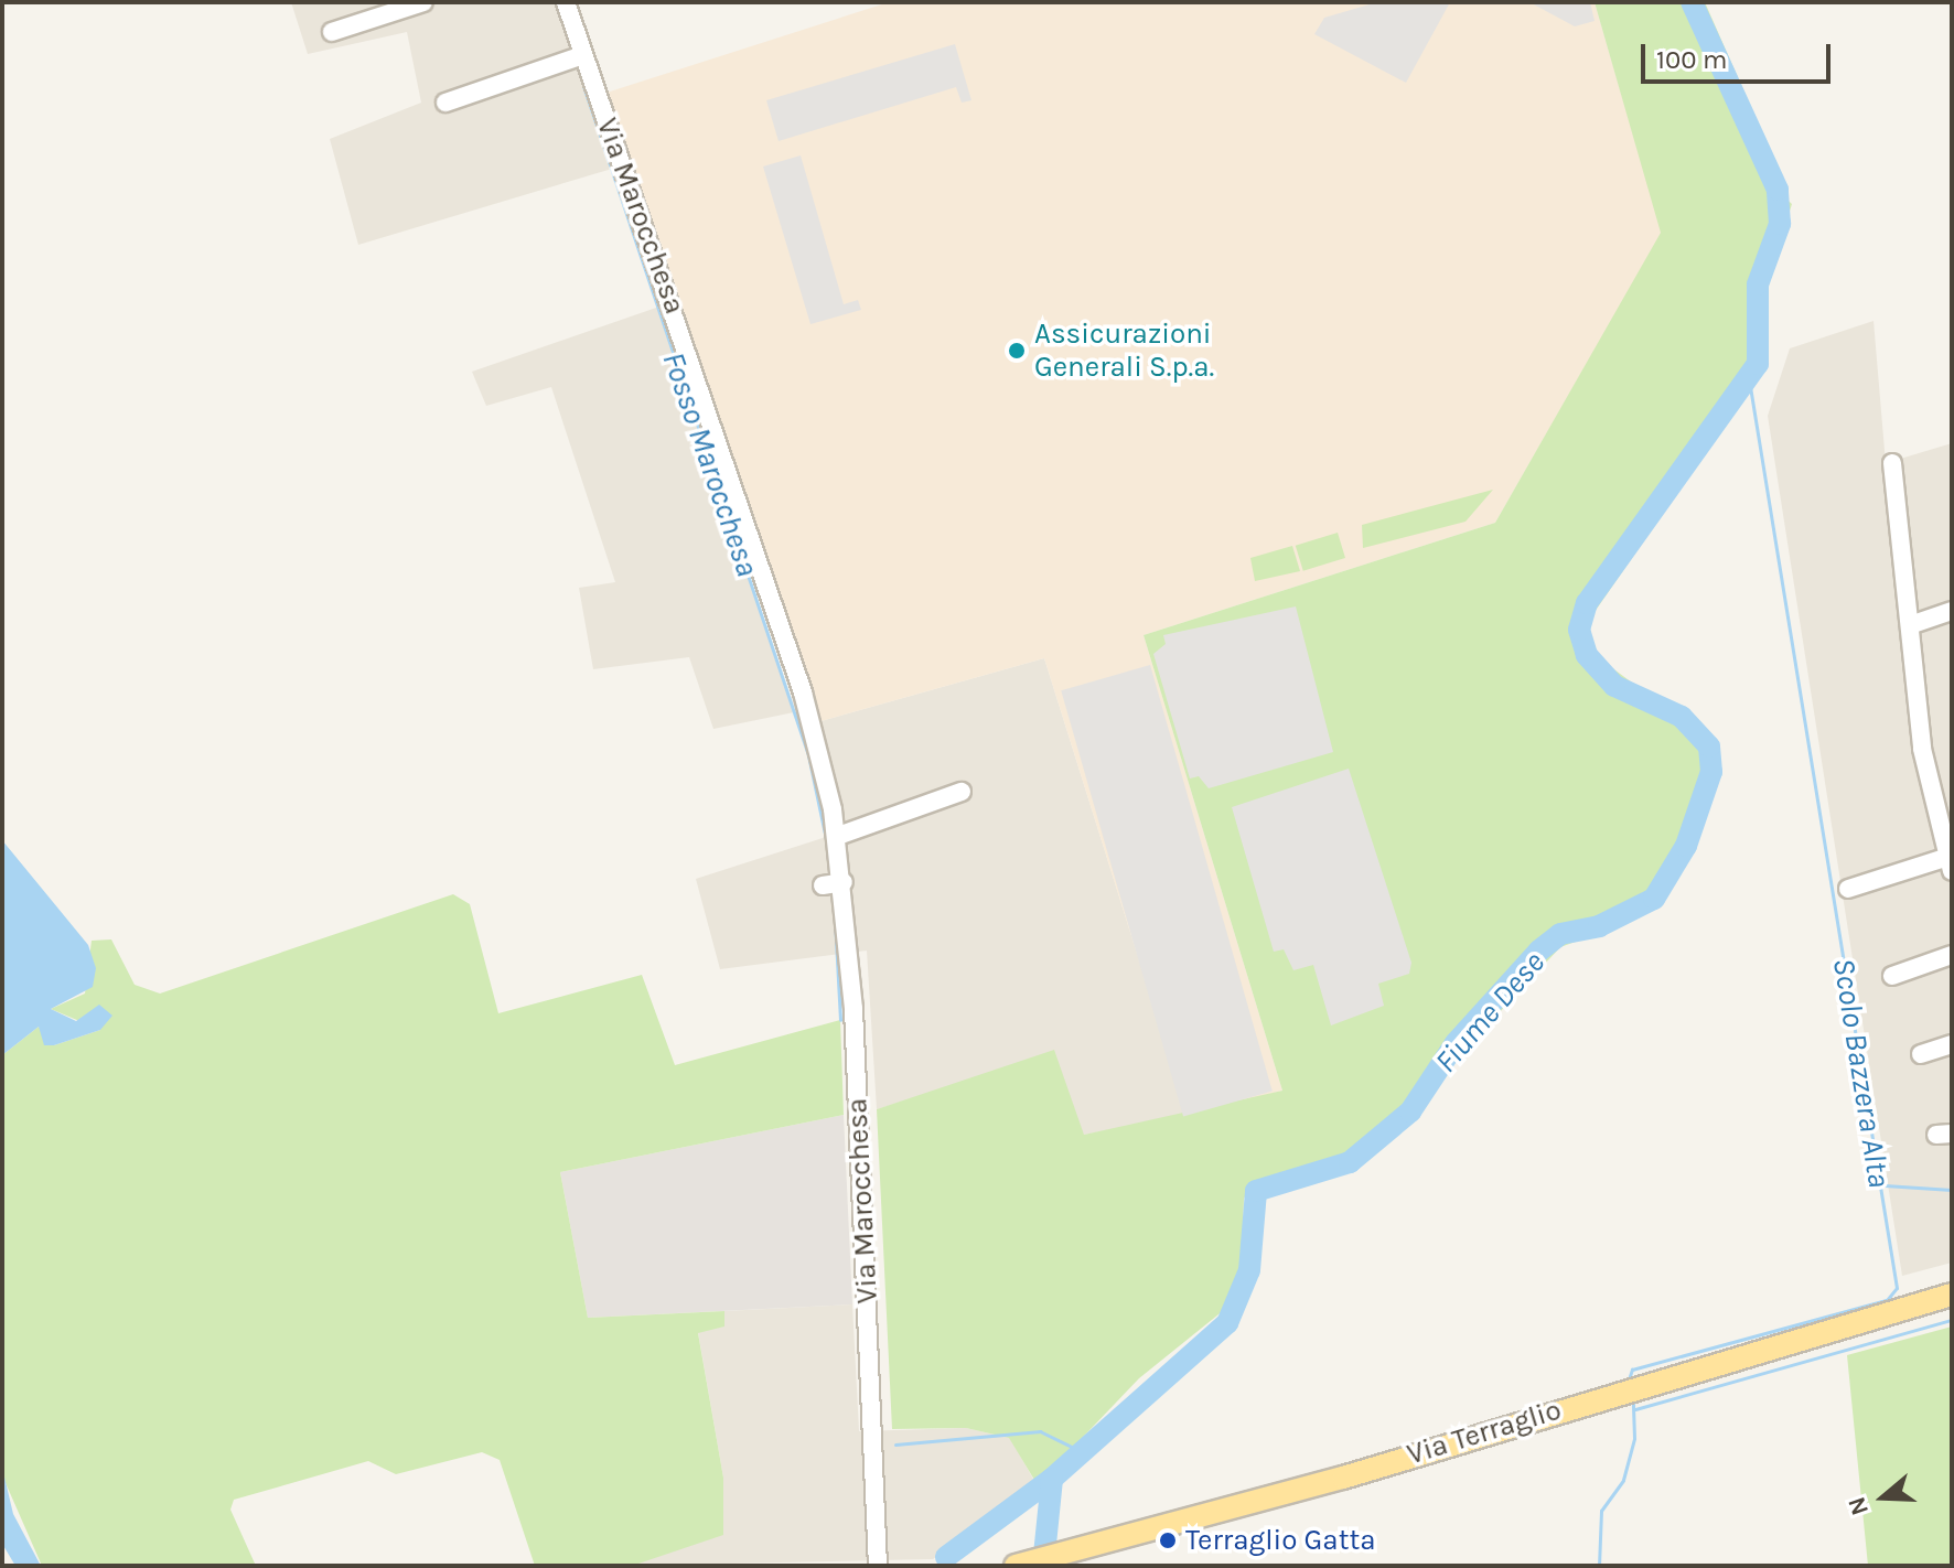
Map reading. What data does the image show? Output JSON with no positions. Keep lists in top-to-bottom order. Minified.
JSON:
{"streets":{"main road":["Via Terraglio"],"street":["Via Marocchesa"]},"water":["Fosso Marocchesa","Fiume Dese","Scolo Bazzera Alta"],"places":["Assicurazioni Generali S.p.a.","Terraglio Gatta"],"scale_bar":"100 m","north":"left"}
